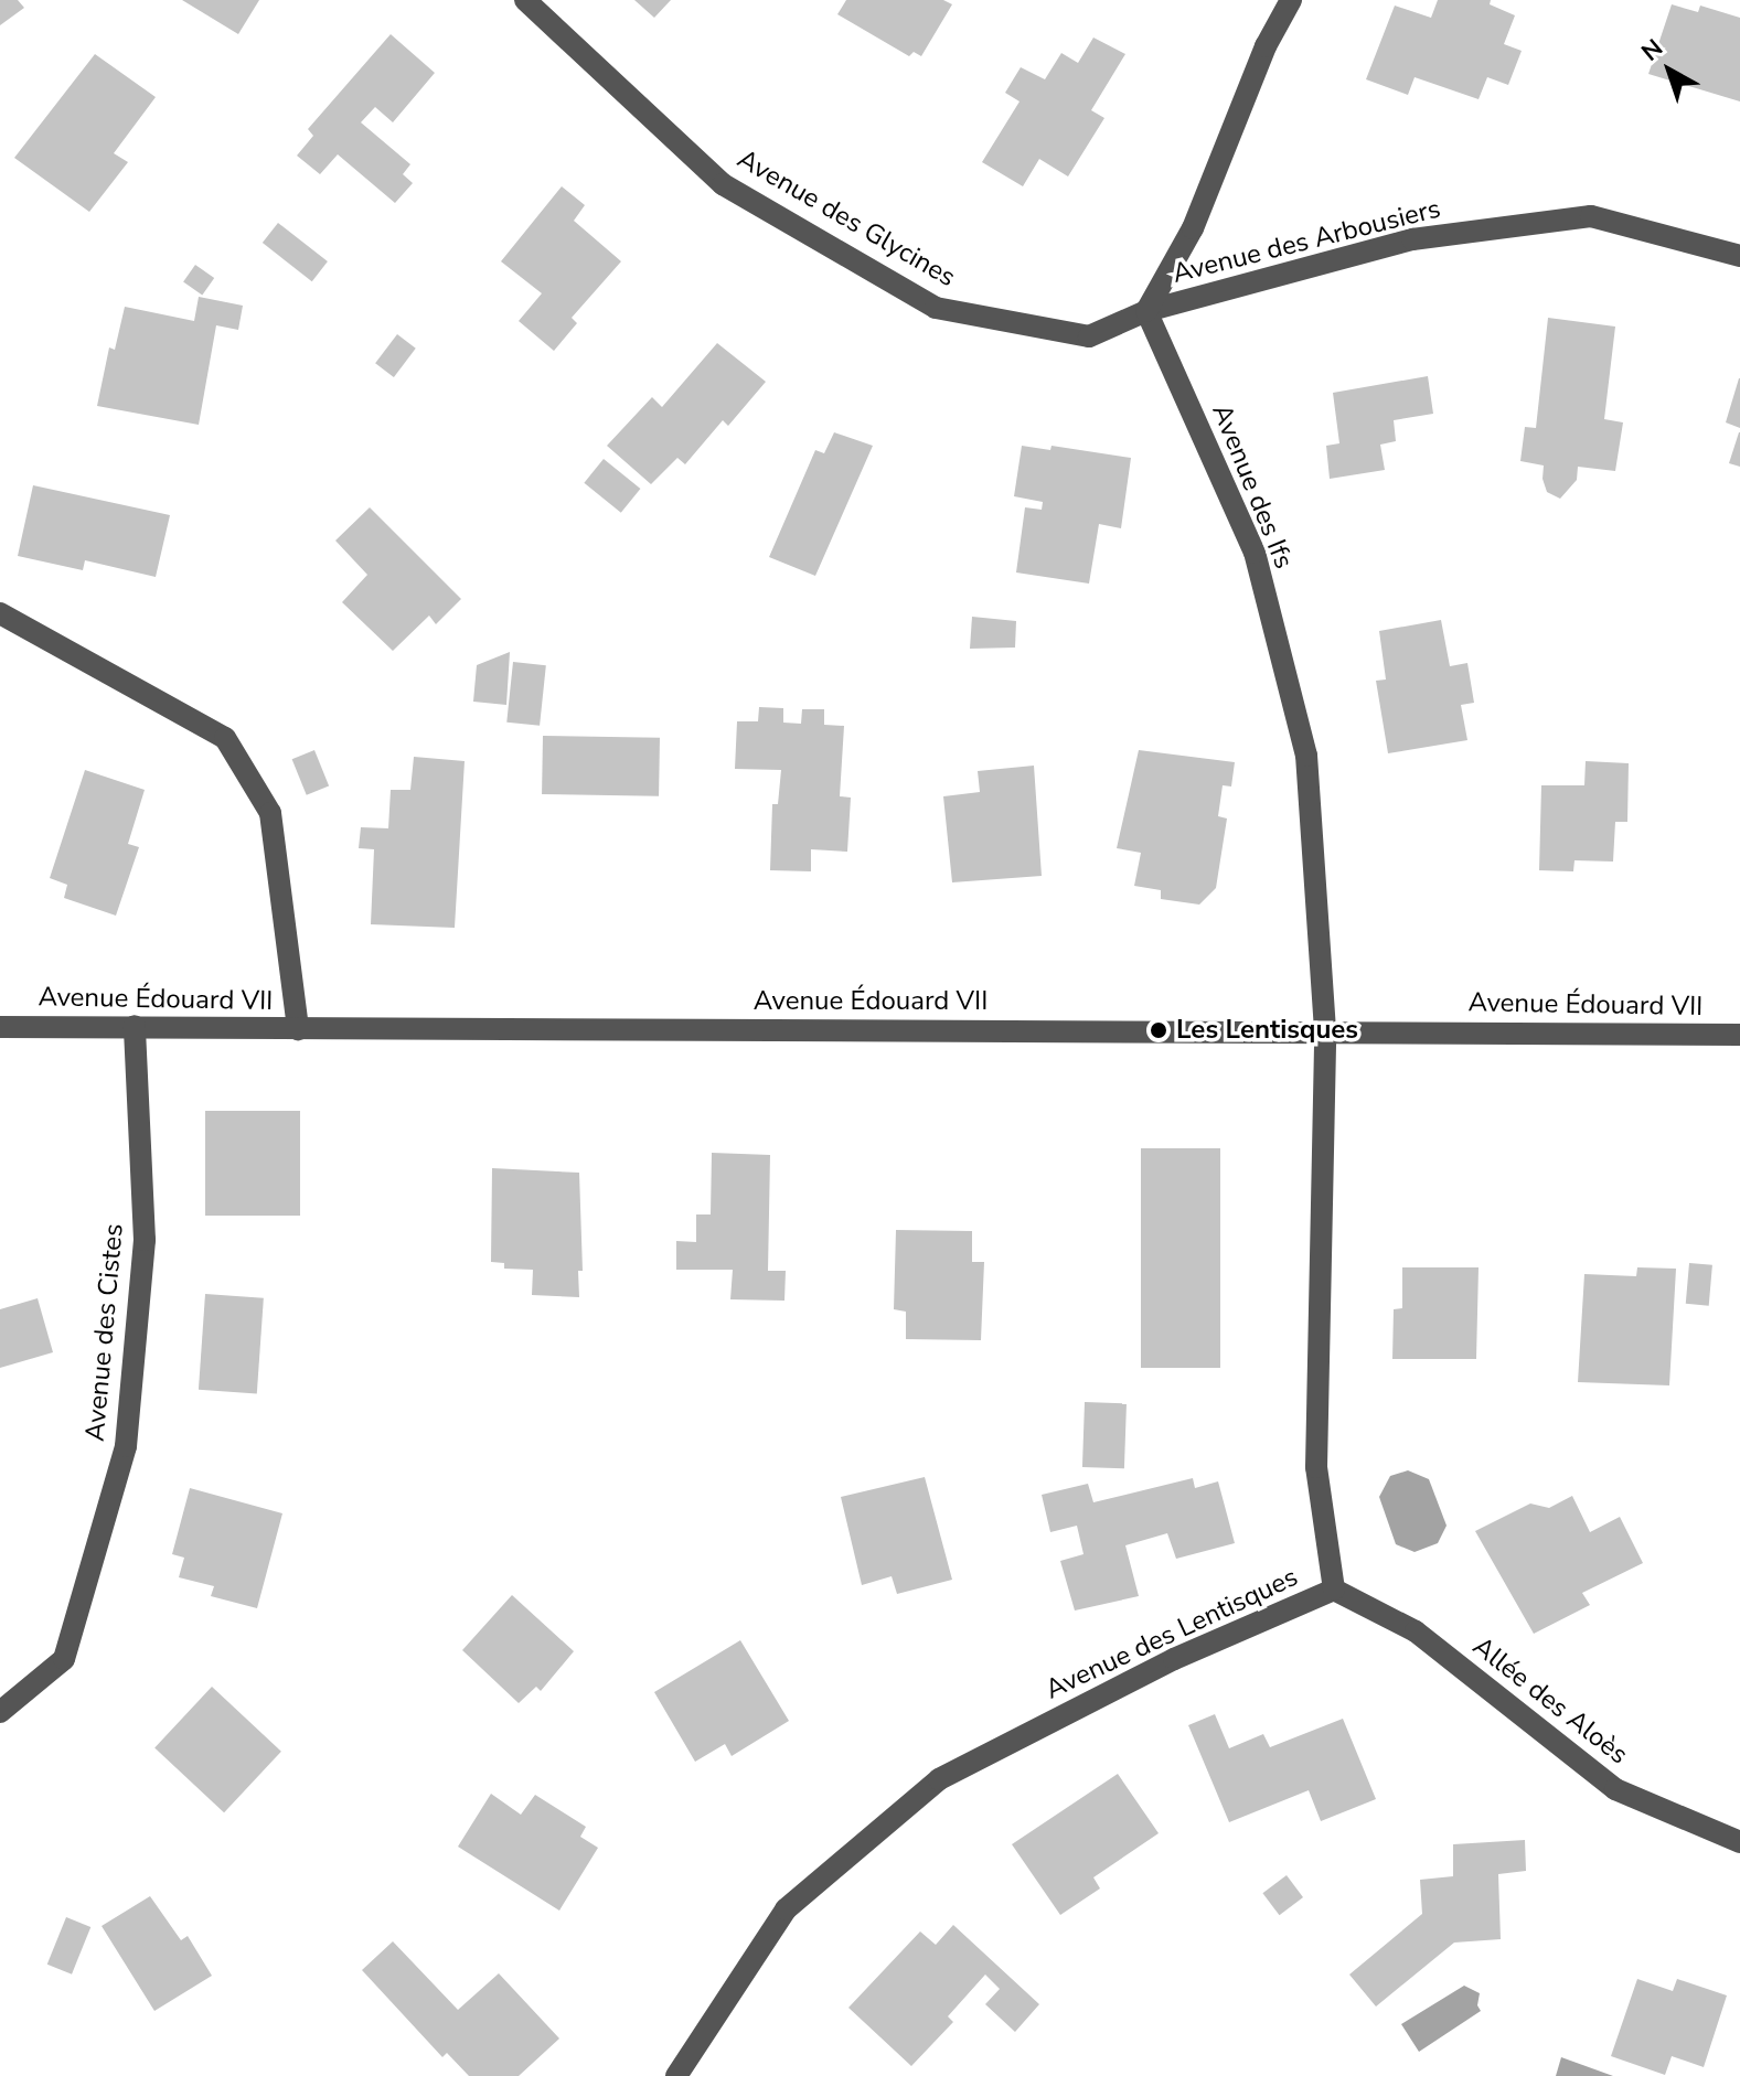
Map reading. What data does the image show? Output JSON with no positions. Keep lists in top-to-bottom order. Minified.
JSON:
{"streets":{"street":["Avenue des Glycines","Avenue des Arbousiers","Avenue des Ifs","Avenue Édouard VII","Avenue des Cistes","Avenue des Lentisques","Allée des Aloès"]},"crossings":[["Avenue des Glycines","Avenue des Arbousiers"],["Avenue des Glycines","Avenue des Ifs"],["Avenue des Arbousiers","Avenue des Ifs"],["Avenue des Ifs","Avenue Édouard VII"],["Avenue des Ifs","Avenue des Lentisques"],["Avenue Édouard VII","Avenue des Cistes"],["Avenue Édouard VII","Avenue des Lentisques"],["Avenue des Lentisques","Allée des Aloès"]],"places":["Les Lentisques"],"north":"top left"}
